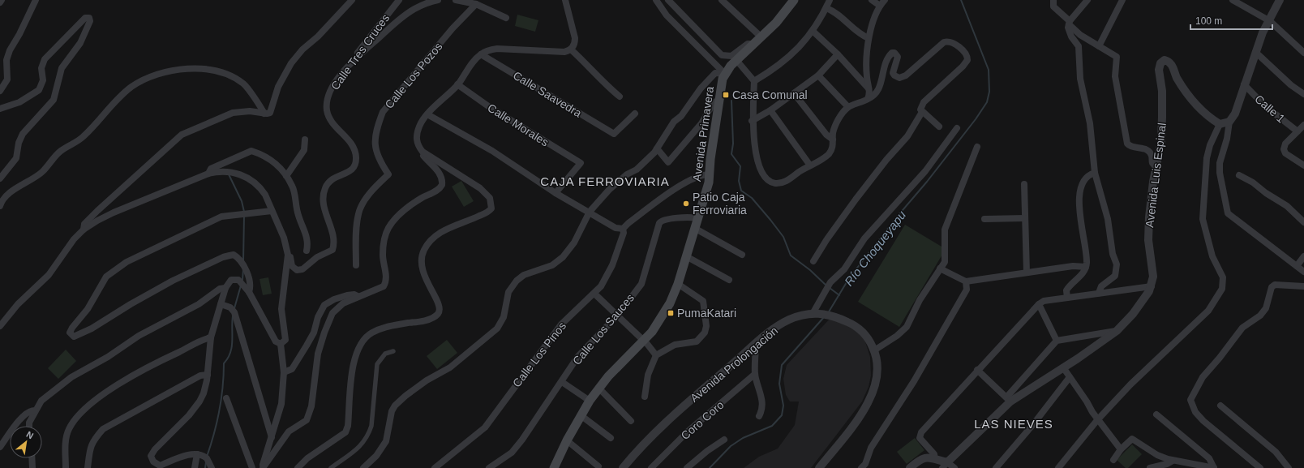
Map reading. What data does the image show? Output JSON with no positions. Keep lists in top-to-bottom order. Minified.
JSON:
{"streets":{"main road":["Avenida Primavera"],"street":["Calle Tres Cruces","Calle Los Pozos","Calle Saavedra","Calle 1","Calle Morales","Avenida Luis Espinal","Calle Los Sauces","Calle Los Pinos","Avenida Prolongación","Coro Coro"]},"crossings":[["Avenida Primavera","Calle Los Sauces"]],"districts":["CAJA FERROVIARIA","LAS NIEVES"],"water":["Río Choqueyapu"],"places":{"transit":["Casa Comunal","PumaKatari"],"other":["Patio Caja Ferroviaria"]},"scale_bar":"100 m","north":"top right"}
